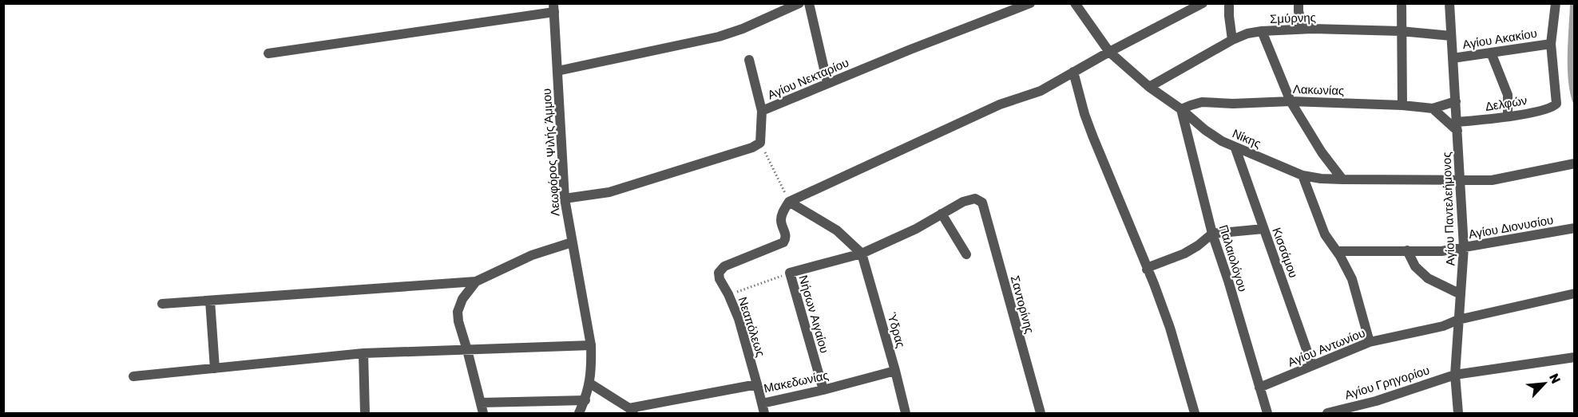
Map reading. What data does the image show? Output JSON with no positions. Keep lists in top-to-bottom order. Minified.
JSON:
{"streets":{"street":["Σμύρνης","Αγίου Ακακίου","Αγίου Νεκταρίου","Λακωνίας","Δελφών","Νίκης","Λεωφόρος Ψιλής Άμμου","Αγίου Παντελεήμονος","Αγίου Διονυσίου","Κισσάμου","Παλαιολόγου","Σαντορίνης","Νήσων Αιγαίου","Νεαπόλεως","Ύδρας","Αγίου Αντωνίου","Μακεδωνίας","Αγίου Γρηγορίου"]},"crossings":[["Σμύρνης","Νίκης"],["Σμύρνης","Αγίου Παντελεήμονος"],["Αγίου Ακακίου","Δελφών"],["Αγίου Ακακίου","Αγίου Παντελεήμονος"],["Λακωνίας","Νίκης"],["Λακωνίας","Αγίου Παντελεήμονος"],["Λακωνίας","Παλαιολόγου"],["Δελφών","Αγίου Παντελεήμονος"],["Νίκης","Αγίου Παντελεήμονος"],["Νίκης","Κισσάμου"],["Νίκης","Παλαιολόγου"],["Αγίου Παντελεήμονος","Αγίου Διονυσίου"],["Αγίου Παντελεήμονος","Αγίου Αντωνίου"],["Αγίου Παντελεήμονος","Αγίου Γρηγορίου"],["Κισσάμου","Αγίου Αντωνίου"],["Παλαιολόγου","Αγίου Αντωνίου"],["Νήσων Αιγαίου","Μακεδωνίας"],["Νεαπόλεως","Μακεδωνίας"],["Ύδρας","Μακεδωνίας"]],"north":"top right"}
